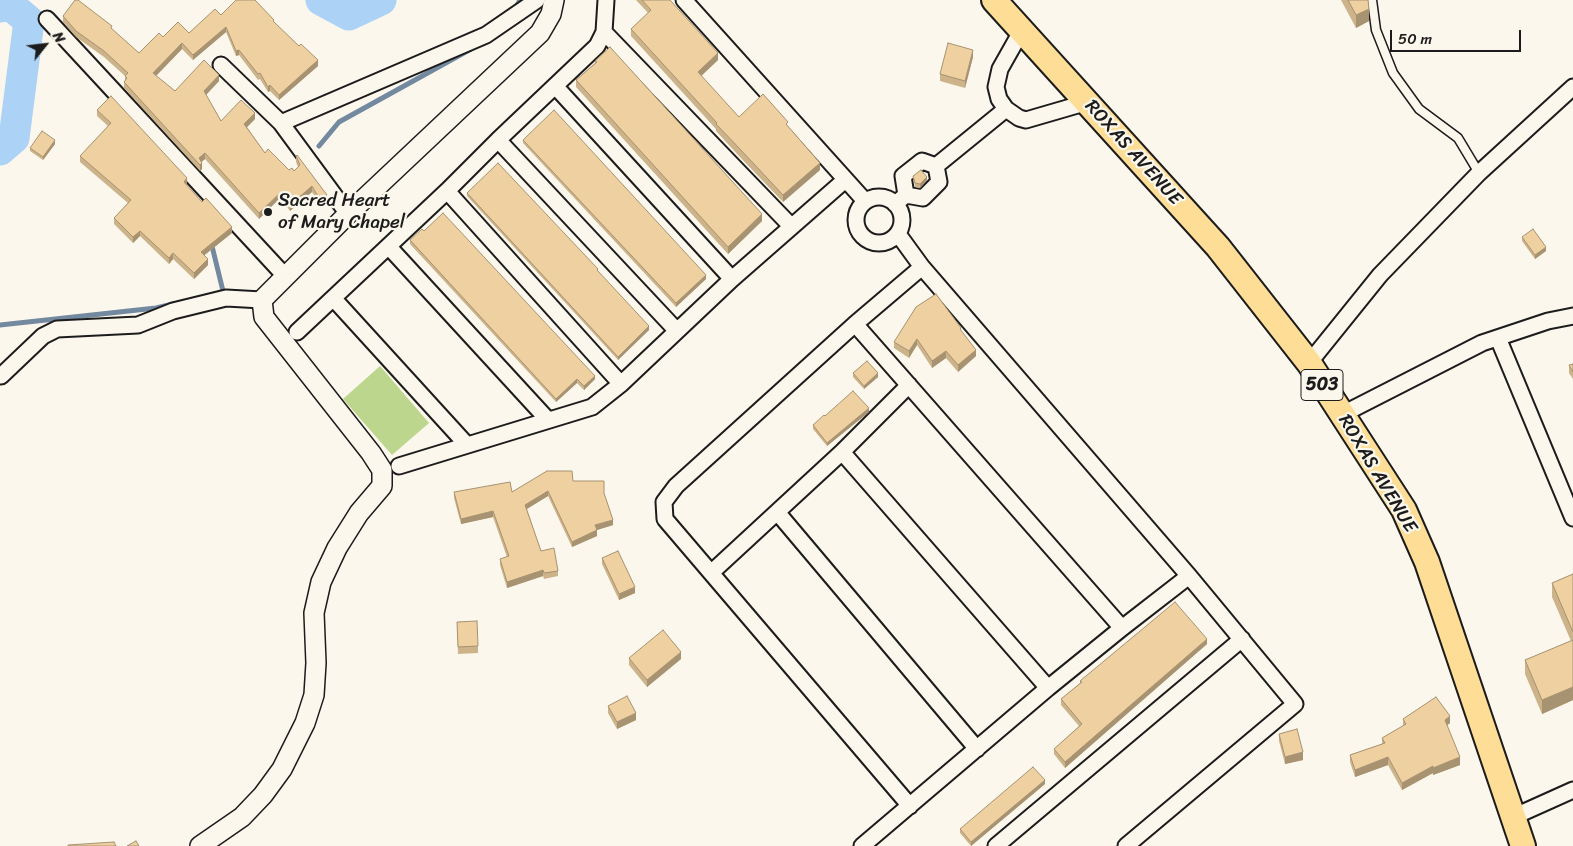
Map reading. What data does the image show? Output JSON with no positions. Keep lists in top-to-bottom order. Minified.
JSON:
{"streets":{"main road":["ROXAS AVENUE","503"]},"places":["Sacred Heart of Mary Chapel"],"scale_bar":"50 m","north":"top right"}
